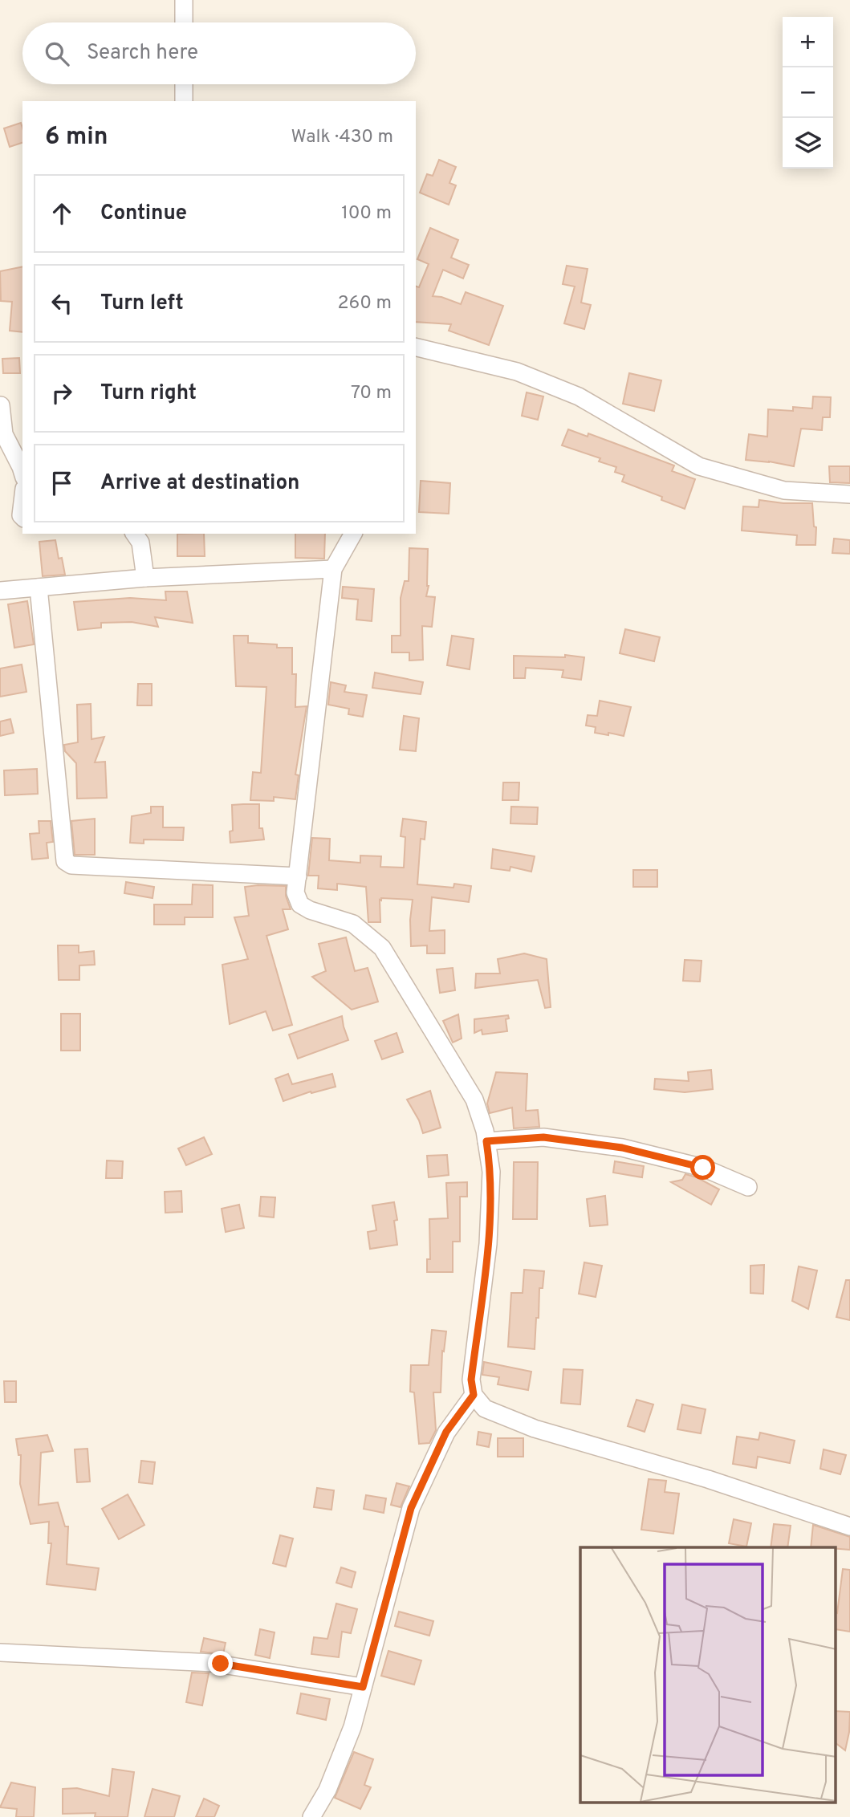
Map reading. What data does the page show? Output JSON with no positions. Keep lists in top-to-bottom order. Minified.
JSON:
{"page":{"map_buttons":["+","−"],"search":"Search here","heading":["6 min","Walk · 430 m"],"list":[["Continue","100 m"],["Turn left","260 m"],["Turn right","70 m"],"Arrive at destination"]}}
